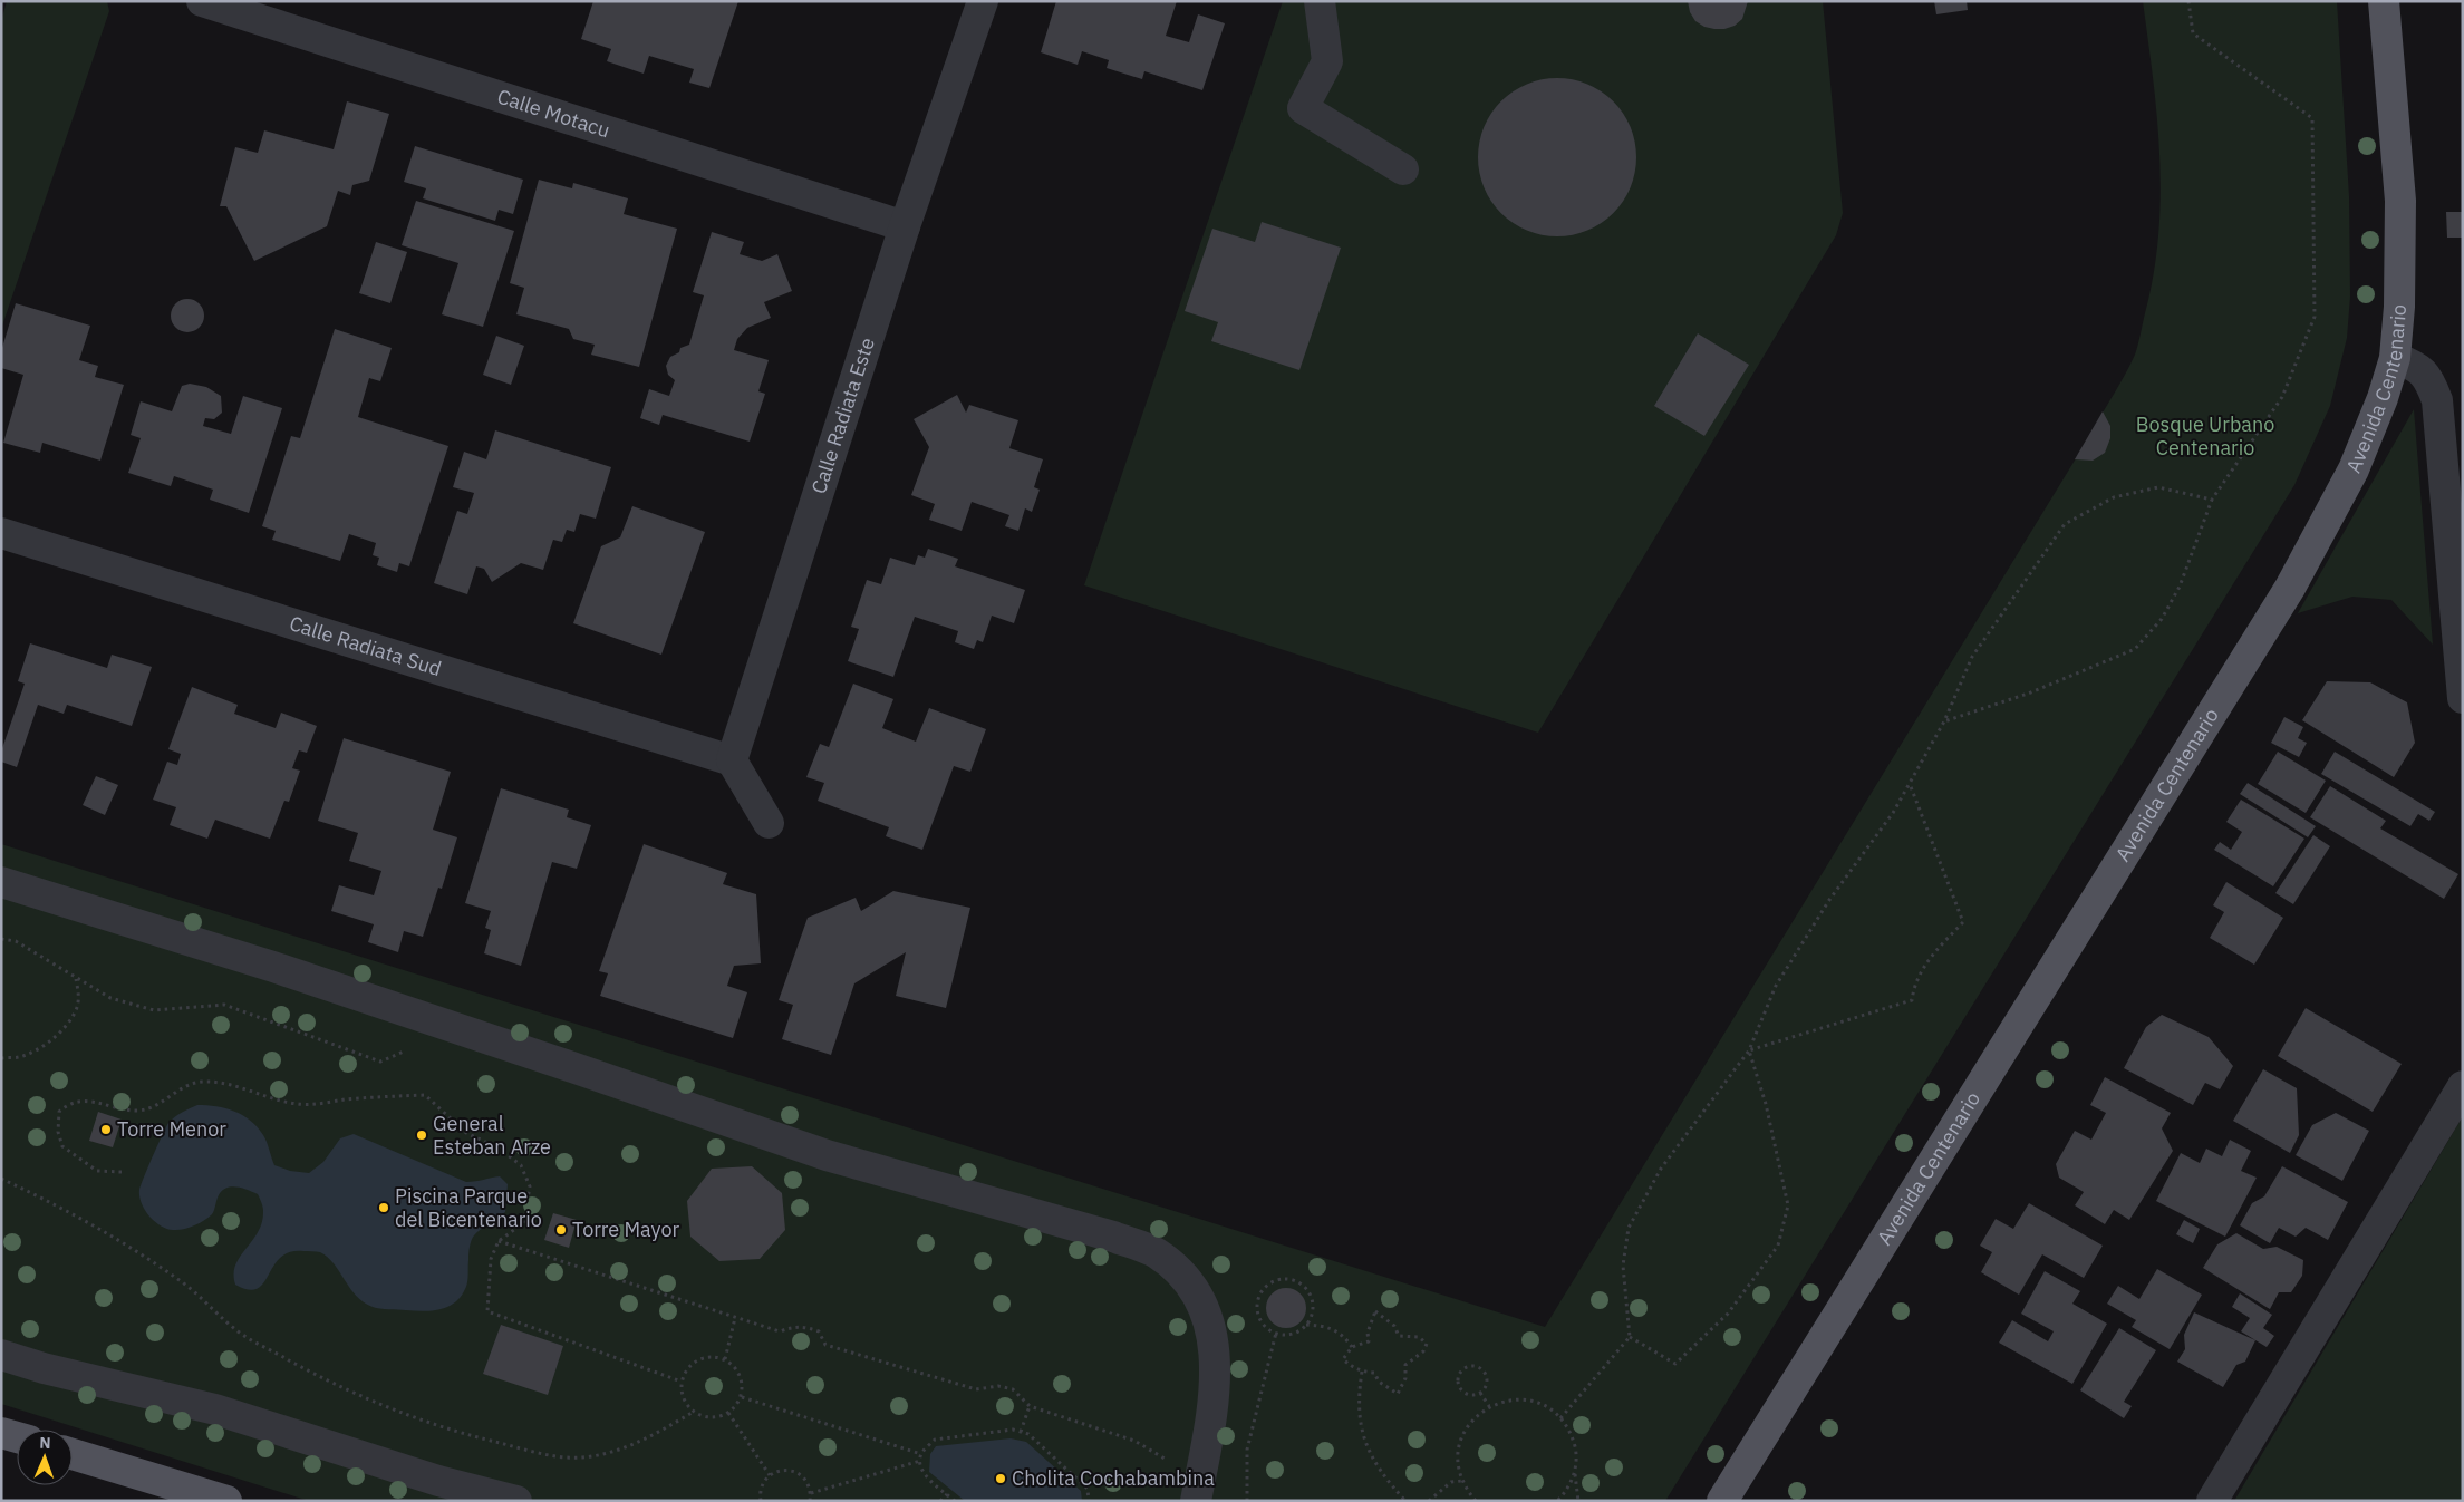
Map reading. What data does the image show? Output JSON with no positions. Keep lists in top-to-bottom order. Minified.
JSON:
{"streets":{"main road":["Avenida Centenario"],"street":["Calle Motacu","Calle Radiata Este","Calle Radiata Sud"]},"crossings":[["Calle Motacu","Calle Radiata Este"],["Calle Radiata Este","Calle Radiata Sud"]],"parks":["Bosque Urbano Centenario"],"places":["Torre Menor","General Esteban Arze","Piscina Parque del Bicentenario","Torre Mayor","Cholita Cochabambina"],"north":"top"}
